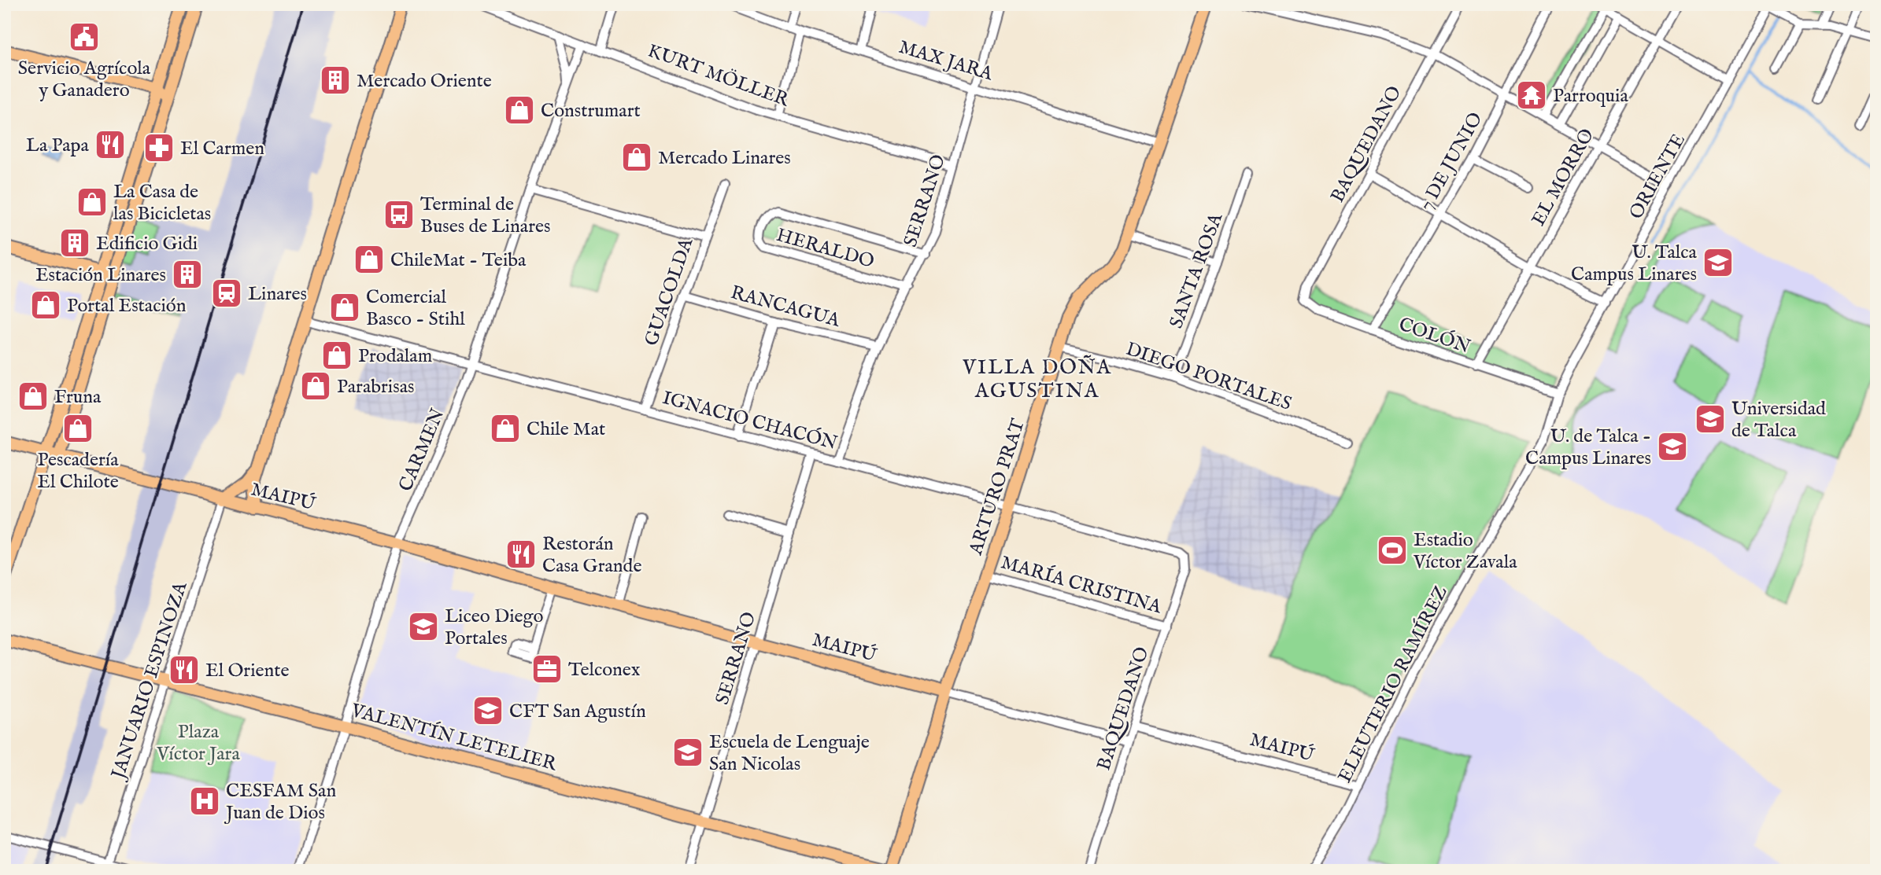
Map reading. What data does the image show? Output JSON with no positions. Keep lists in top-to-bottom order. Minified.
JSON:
{"streets":{"main road":["ARTURO PRAT","MAIPÚ","VALENTÍN LETELIER"],"street":["MAX JARA","KURT MÖLLER","BAQUEDANO","7 DE JUNIO","ORIENTE","EL MORRO","SERRANO","HERALDO","SANTA ROSA","GUACOLDA","RANCAGUA","COLÓN","DIEGO PORTALES","IGNACIO CHACÓN","CARMEN","MARÍA CRISTINA","JANUARIO ESPINOZA","ELEUTERIO RAMÍREZ"]},"crossings":[["MAX JARA","SERRANO"],["MAX JARA","ARTURO PRAT"],["KURT MÖLLER","SERRANO"],["KURT MÖLLER","CARMEN"],["BAQUEDANO","COLÓN"],["BAQUEDANO","IGNACIO CHACÓN"],["BAQUEDANO","MAIPÚ"],["BAQUEDANO","MARÍA CRISTINA"],["7 DE JUNIO","COLÓN"],["ORIENTE","COLÓN"],["ORIENTE","ELEUTERIO RAMÍREZ"],["EL MORRO","COLÓN"],["SERRANO","HERALDO"],["SERRANO","RANCAGUA"],["SERRANO","IGNACIO CHACÓN"],["SERRANO","MAIPÚ"],["SERRANO","VALENTÍN LETELIER"],["SANTA ROSA","DIEGO PORTALES"],["GUACOLDA","RANCAGUA"],["GUACOLDA","IGNACIO CHACÓN"],["COLÓN","ELEUTERIO RAMÍREZ"],["DIEGO PORTALES","ARTURO PRAT"],["IGNACIO CHACÓN","CARMEN"],["IGNACIO CHACÓN","ARTURO PRAT"],["CARMEN","MAIPÚ"],["CARMEN","VALENTÍN LETELIER"],["ARTURO PRAT","MAIPÚ"],["ARTURO PRAT","MARÍA CRISTINA"],["ARTURO PRAT","VALENTÍN LETELIER"],["MAIPÚ","JANUARIO ESPINOZA"],["MAIPÚ","ELEUTERIO RAMÍREZ"],["JANUARIO ESPINOZA","VALENTÍN LETELIER"]],"districts":["VILLA DOÑA AGUSTINA"],"parks":["Plaza Víctor Jara"],"places":{"public building":["Servicio Agrícola y Ganadero"],"building":["Mercado Oriente","Edificio Gidi","Estación Linares"],"temple":["Parroquia"],"shop":["Construmart","Mercado Linares","La Casa de las Bicicletas","ChileMat - Teiba","Portal Estación","Comercial Basco - Stihl","Prodalam","Parabrisas","Fruna","Pescadería El Chilote","Chile Mat"],"restaurant":["La Papa","Restorán Casa Grande","El Oriente"],"pharmacy":["El Carmen"],"bus stop":["Terminal de Buses de Linares"],"school or university":["U. Talca Campus Linares","Universidad de Talca","U. de Talca - Campus Linares","Liceo Diego Portales","CFT San Agustín","Escuela de Lenguaje San Nicolas"],"station":["Linares"],"sports":["Estadio Víctor Zavala"],"office":["Telconex"],"hospital":["CESFAM San Juan de Dios"]}}
